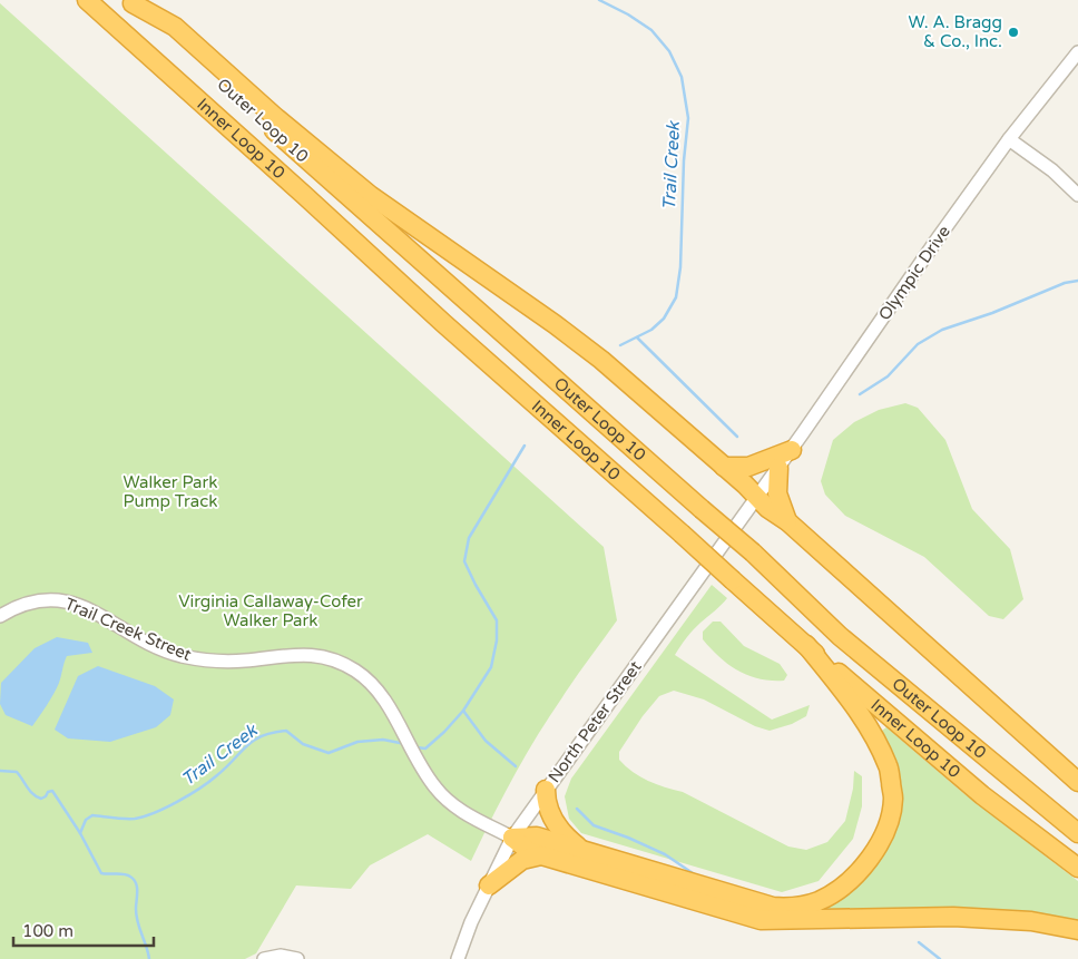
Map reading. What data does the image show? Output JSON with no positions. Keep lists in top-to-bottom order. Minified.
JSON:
{"streets":{"highway":["Outer Loop 10","Inner Loop 10"],"street":["Olympic Drive","Trail Creek Street","North Peter Street"]},"crossings":[["Olympic Drive","North Peter Street"],["Trail Creek Street","North Peter Street"]],"water":["Trail Creek"],"parks":["Walker Park Pump Track","Virginia Callaway-Cofer Walker Park"],"places":["W. A. Bragg & Co., Inc."],"scale_bar":"100 m"}
